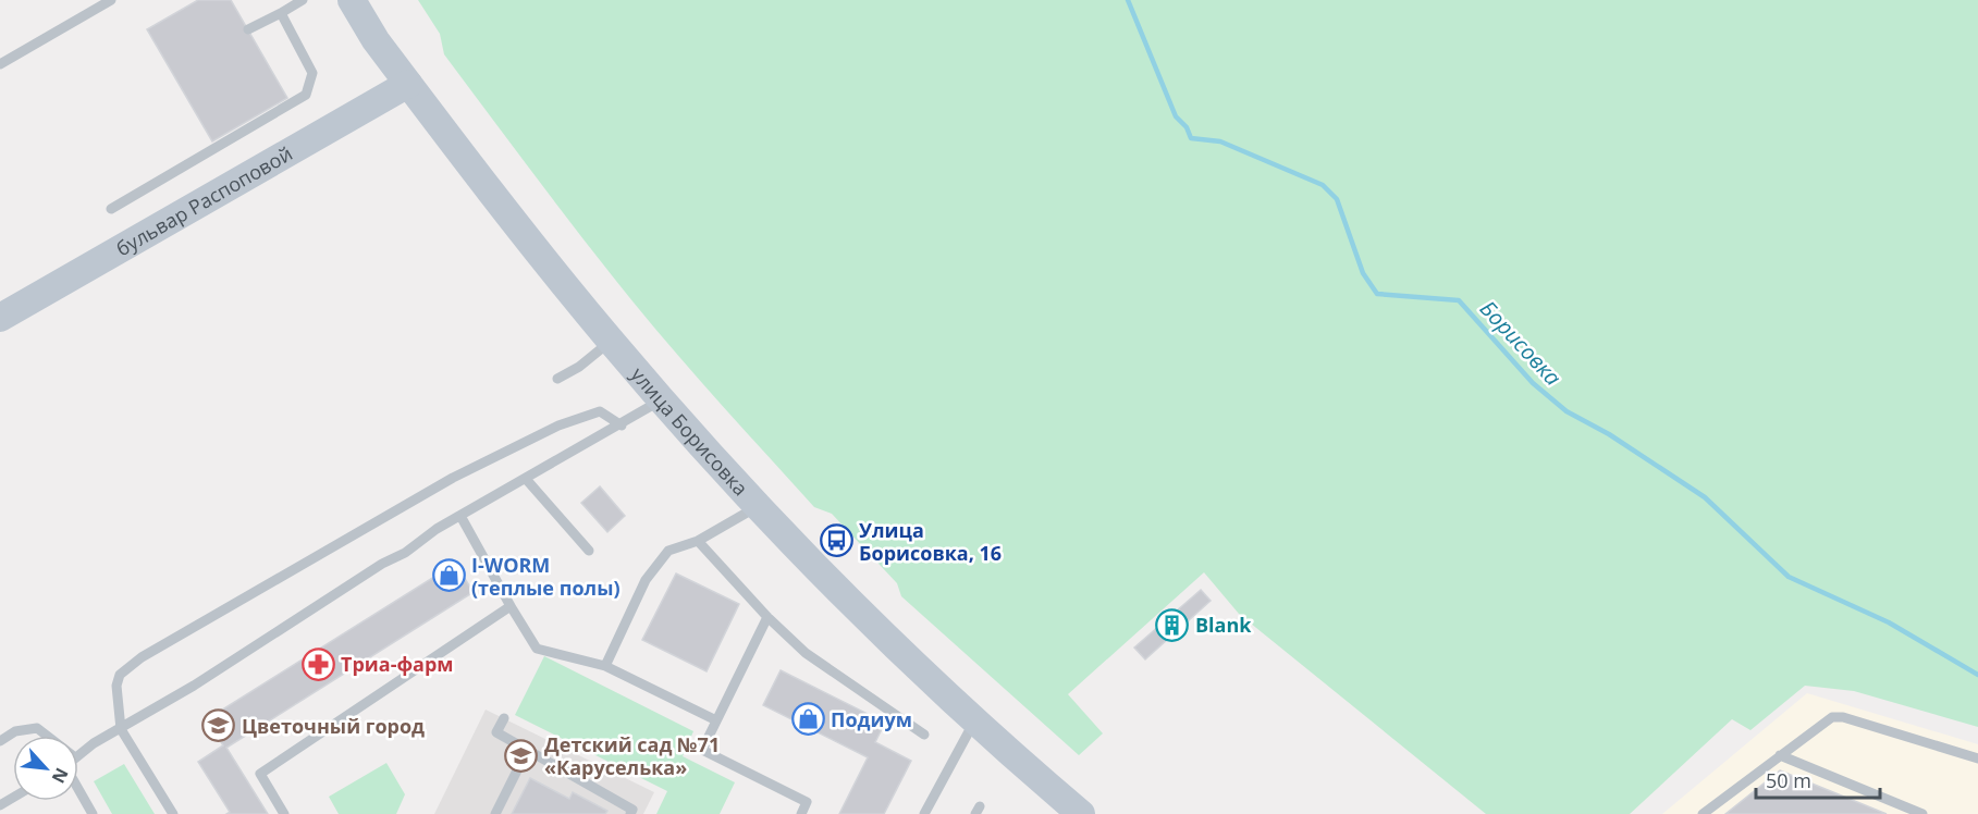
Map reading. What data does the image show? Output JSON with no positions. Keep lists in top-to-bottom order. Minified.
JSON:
{"streets":{"street":["бульвар Распоповой","улица Борисовка"]},"crossings":[["бульвар Распоповой","улица Борисовка"]],"water":["Борисовка"],"places":{"bus stop":["Улица Борисовка, 16"],"shop":["I-WORM (теплые полы)","Подиум"],"building":["Blank"],"pharmacy":["Триа-фарм"],"school or university":["Цветочный город","Детский сад №71 «Каруселька»"]},"scale_bar":"50 m","north":"bottom right"}
